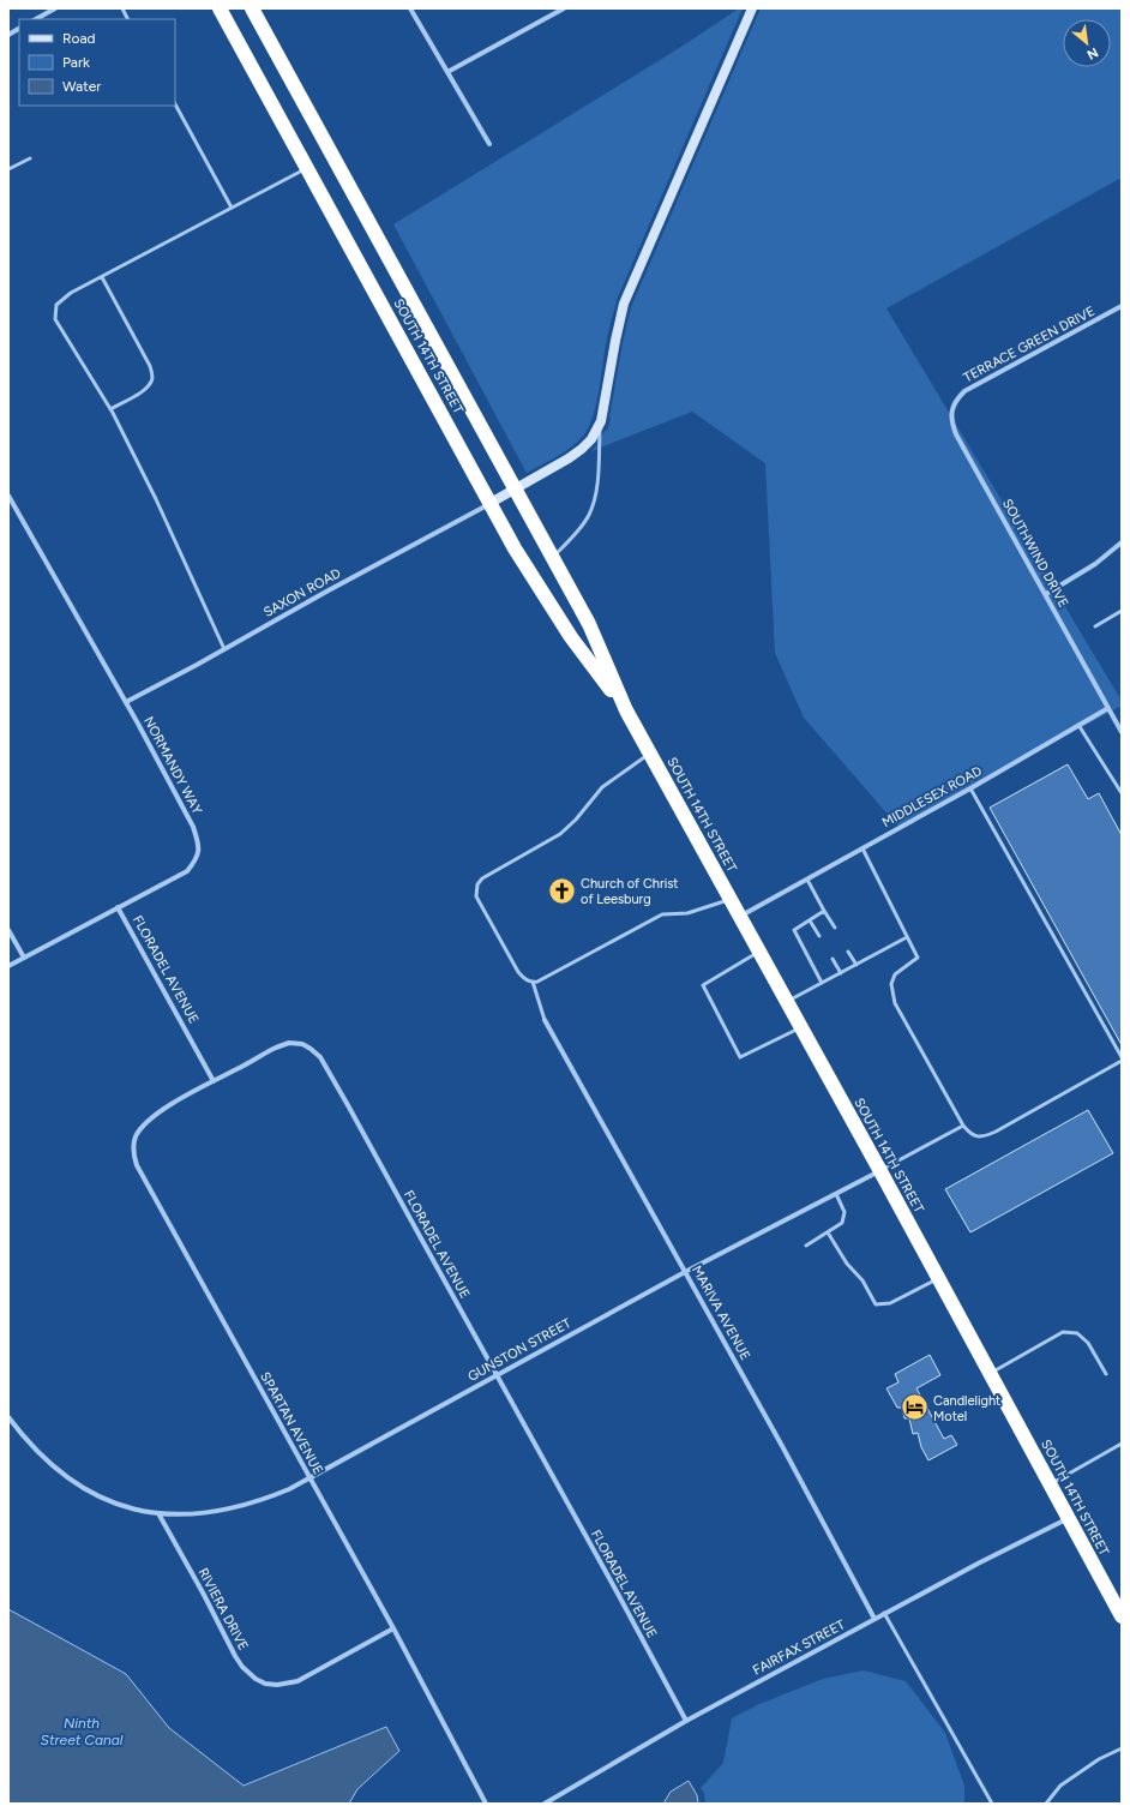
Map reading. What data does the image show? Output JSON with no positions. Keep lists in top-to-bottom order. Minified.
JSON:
{"streets":{"highway":["SOUTH 14TH STREET"],"street":["TERRACE GREEN DRIVE","SOUTHWIND DRIVE","SAXON ROAD","NORMANDY WAY","MIDDLESEX ROAD","FLORADEL AVENUE","MARIVA AVENUE","GUNSTON STREET","SPARTAN AVENUE","RIVIERA DRIVE","FAIRFAX STREET"]},"crossings":[["TERRACE GREEN DRIVE","SOUTHWIND DRIVE"],["SOUTH 14TH STREET","SAXON ROAD"],["SOUTH 14TH STREET","MIDDLESEX ROAD"],["SOUTH 14TH STREET","GUNSTON STREET"],["SOUTH 14TH STREET","FAIRFAX STREET"],["SOUTHWIND DRIVE","MIDDLESEX ROAD"],["SAXON ROAD","NORMANDY WAY"],["NORMANDY WAY","FLORADEL AVENUE"],["FLORADEL AVENUE","GUNSTON STREET"],["FLORADEL AVENUE","SPARTAN AVENUE"],["FLORADEL AVENUE","FAIRFAX STREET"],["MARIVA AVENUE","GUNSTON STREET"],["MARIVA AVENUE","FAIRFAX STREET"],["GUNSTON STREET","SPARTAN AVENUE"],["GUNSTON STREET","RIVIERA DRIVE"],["SPARTAN AVENUE","RIVIERA DRIVE"]],"water":["Ninth Street Canal"],"places":{"church":["Church of Christ of Leesburg"],"hotel":["Candlelight Motel"]},"legend":["Road","Park","Water"],"north":"bottom right"}
